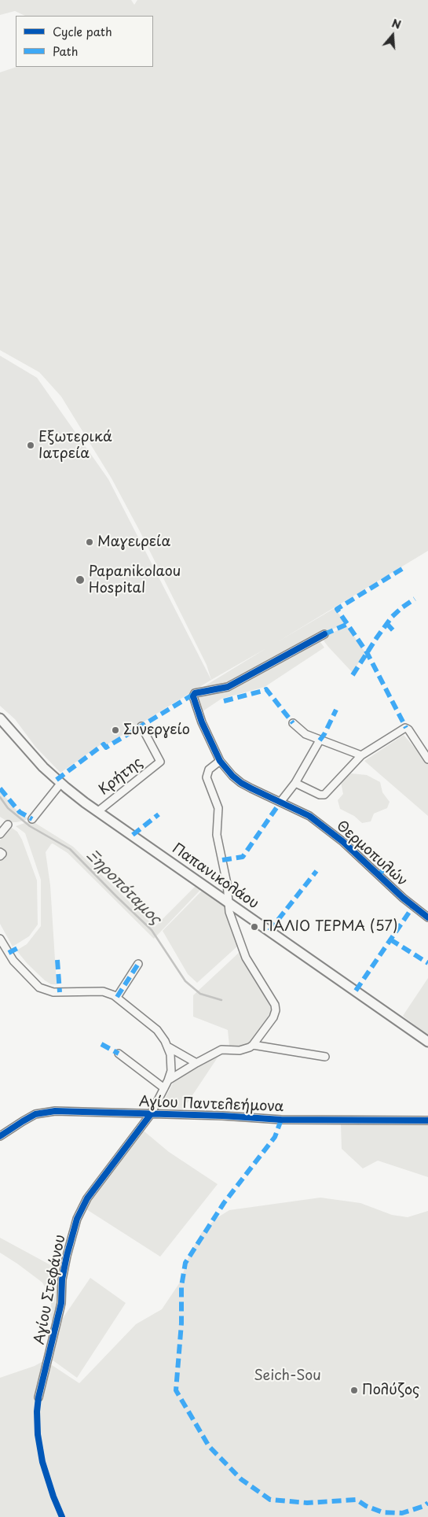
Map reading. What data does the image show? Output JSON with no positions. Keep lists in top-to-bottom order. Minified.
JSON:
{"streets":{"main road":["Παπανικολάου"],"street":["Κρήτης","Θερμοπυλών","Αγίου Παντελεήμονα","Αγίου Στεφάνου"]},"crossings":[["Κρήτης","Παπανικολάου"],["Αγίου Παντελεήμονα","Αγίου Στεφάνου"]],"water":["Ξηροπόταμος"],"parks":["Seich-Sou"],"places":["Εξωτερικά Ιατρεία","Μαγειρεία","Papanikolaou Hospital","Συνεργείο","ΠΑΛΙΟ ΤΕΡΜΑ (57)","Πολύζος"],"legend":["Cycle path","Path"],"north":"top"}
